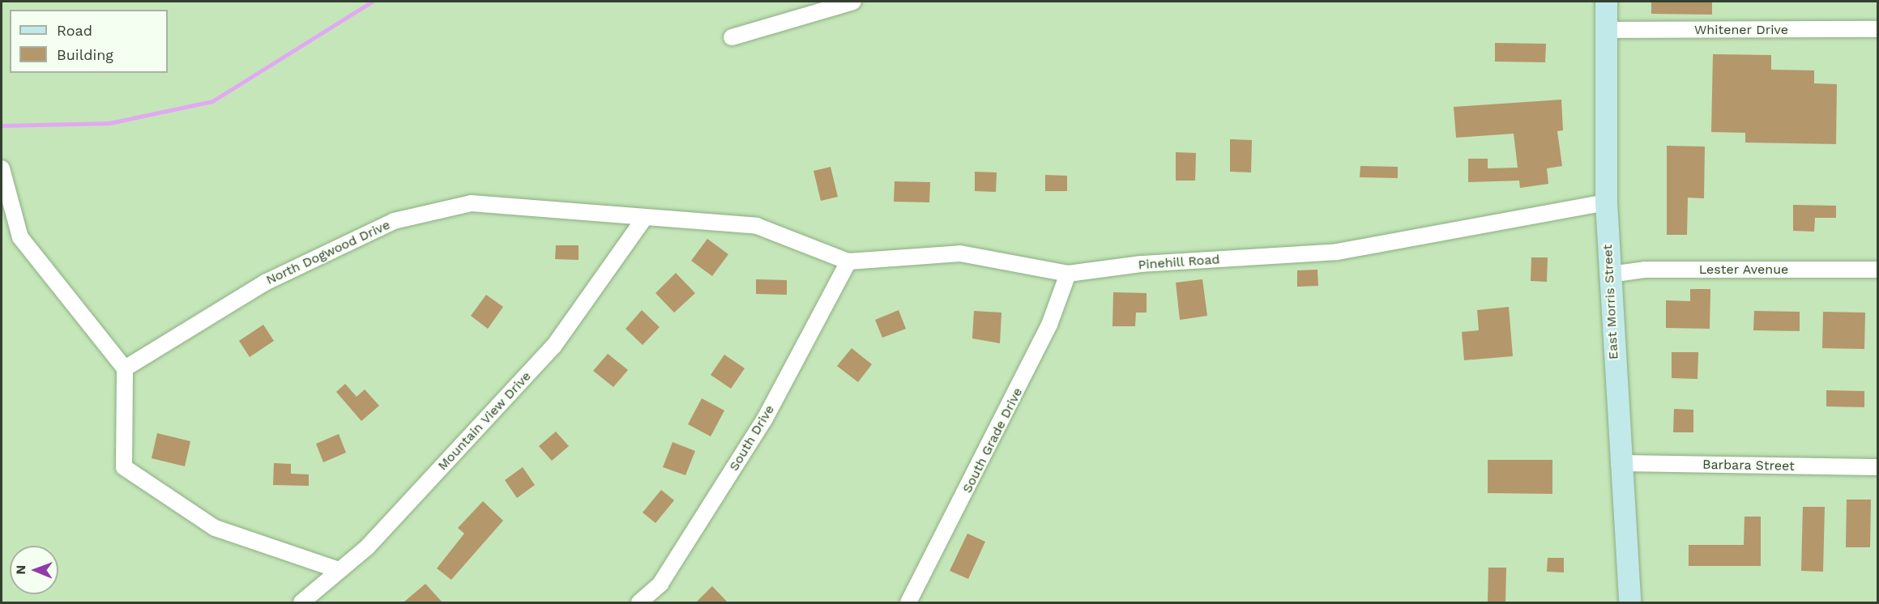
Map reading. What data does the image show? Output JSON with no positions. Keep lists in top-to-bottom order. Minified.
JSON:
{"streets":{"main road":["East Morris Street"],"street":["Whitener Drive","North Dogwood Drive","Pinehill Road","Lester Avenue","Mountain View Drive","South Drive","South Grade Drive","Barbara Street"]},"crossings":[["Whitener Drive","East Morris Street"],["North Dogwood Drive","Pinehill Road"],["North Dogwood Drive","Mountain View Drive"],["Pinehill Road","East Morris Street"],["Pinehill Road","South Drive"],["Pinehill Road","South Grade Drive"],["Lester Avenue","East Morris Street"],["East Morris Street","Barbara Street"]],"legend":["Road","Building"],"north":"left"}
